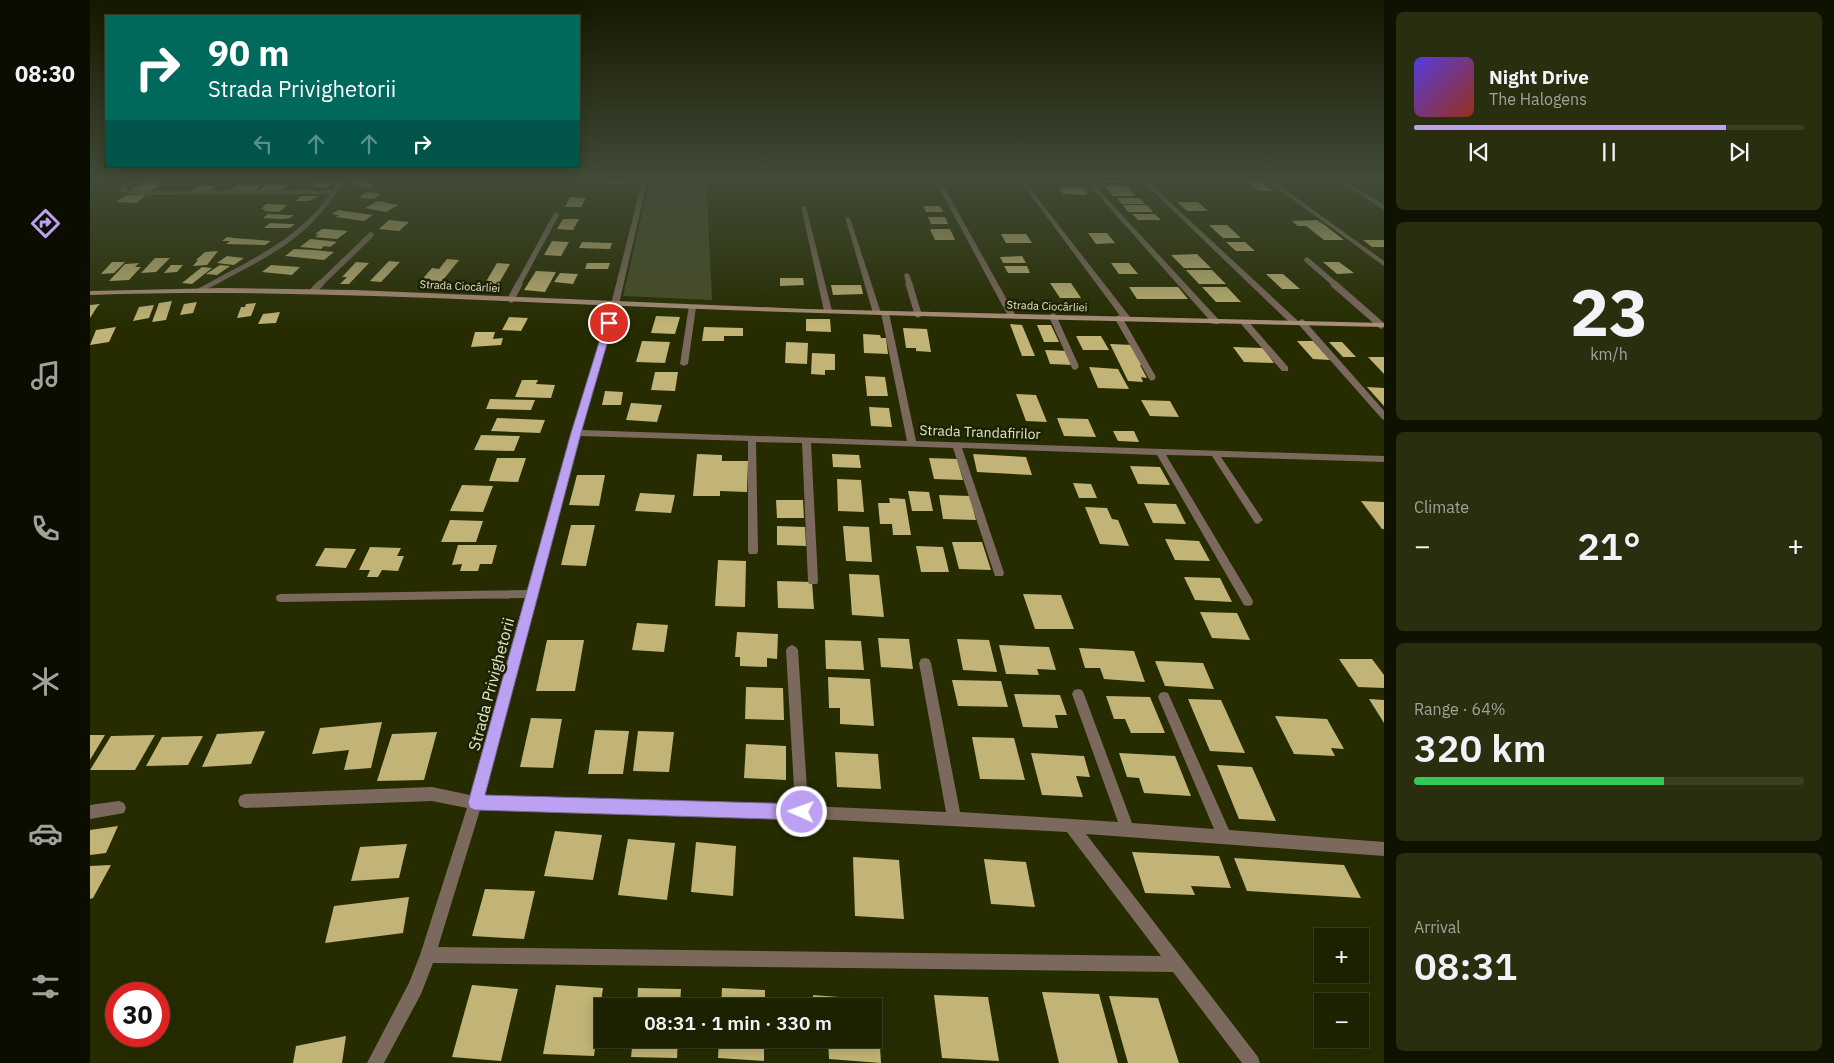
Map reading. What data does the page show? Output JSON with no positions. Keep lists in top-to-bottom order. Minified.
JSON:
{"streets":{"street":["Strada Ciocârliei","Strada Trandafirilor","Strada Privighetorii"]},"crossings":[["Strada Ciocârliei","Strada Privighetorii"],["Strada Trandafirilor","Strada Privighetorii"]],"page":{"tabs":"08:30","turn":["90 m","Strada Privighetorii"],"song":["Night Drive","The Halogens"],"tile":[["23","km/h"],"Climate",["Range · 64%","320 km"],["Arrival","08:31"]],"heat":["−","21°","+"],"map_buttons":["+","−"],"limit":"30","trip":"08:31 · 1 min · 330 m"}}
